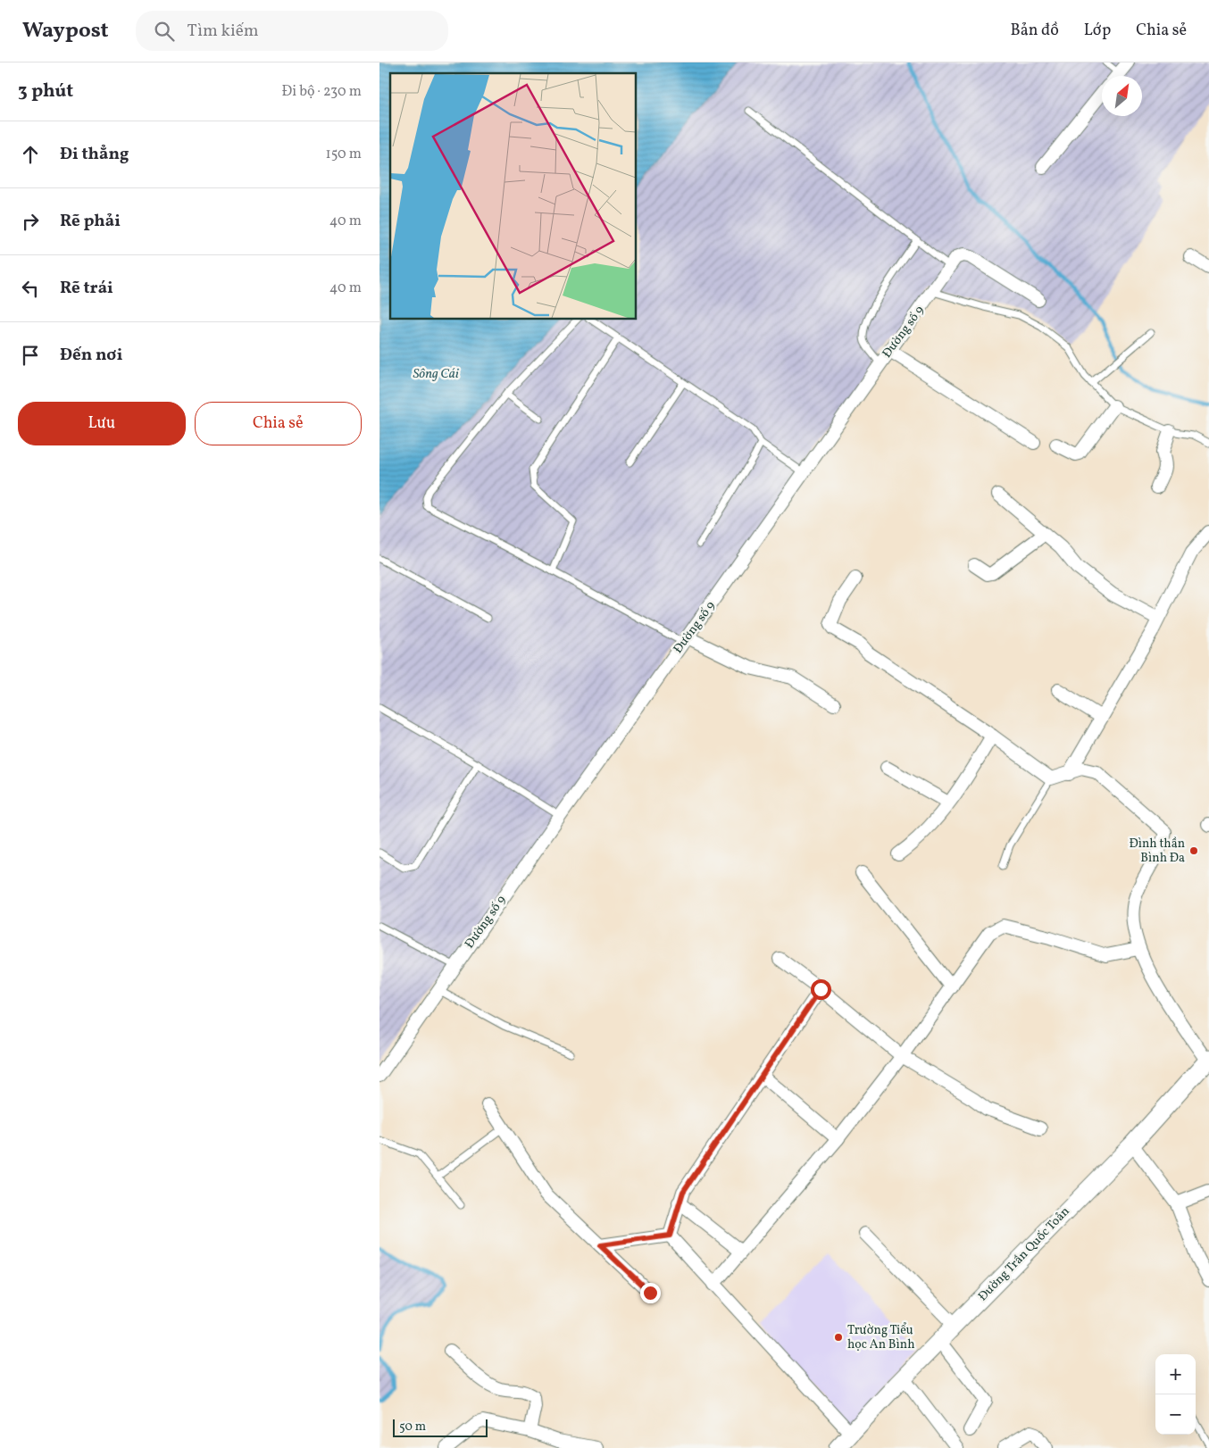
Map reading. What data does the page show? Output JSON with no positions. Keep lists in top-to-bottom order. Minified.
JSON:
{"streets":{"main road":["Đường Trần Quốc Toản"],"street":["Đường số 9"]},"water":["Sông Cái"],"places":["Đình thần Bình Đa","Trường Tiểu học An Bình"],"scale_bar":"50 m","north":"top right","page":{"header":"Waypost","search":"Tìm kiếm","nav":["Bản đồ","Lớp","Chia sẻ"],"heading":["3 phút","Đi bộ · 230 m"],"list":[["Đi thẳng","150 m"],["Rẽ phải","40 m"],["Rẽ trái","40 m"],"Đến nơi"],"buttons":["Lưu","Chia sẻ"],"map_buttons":["+","−"],"scale":"50 m"}}
